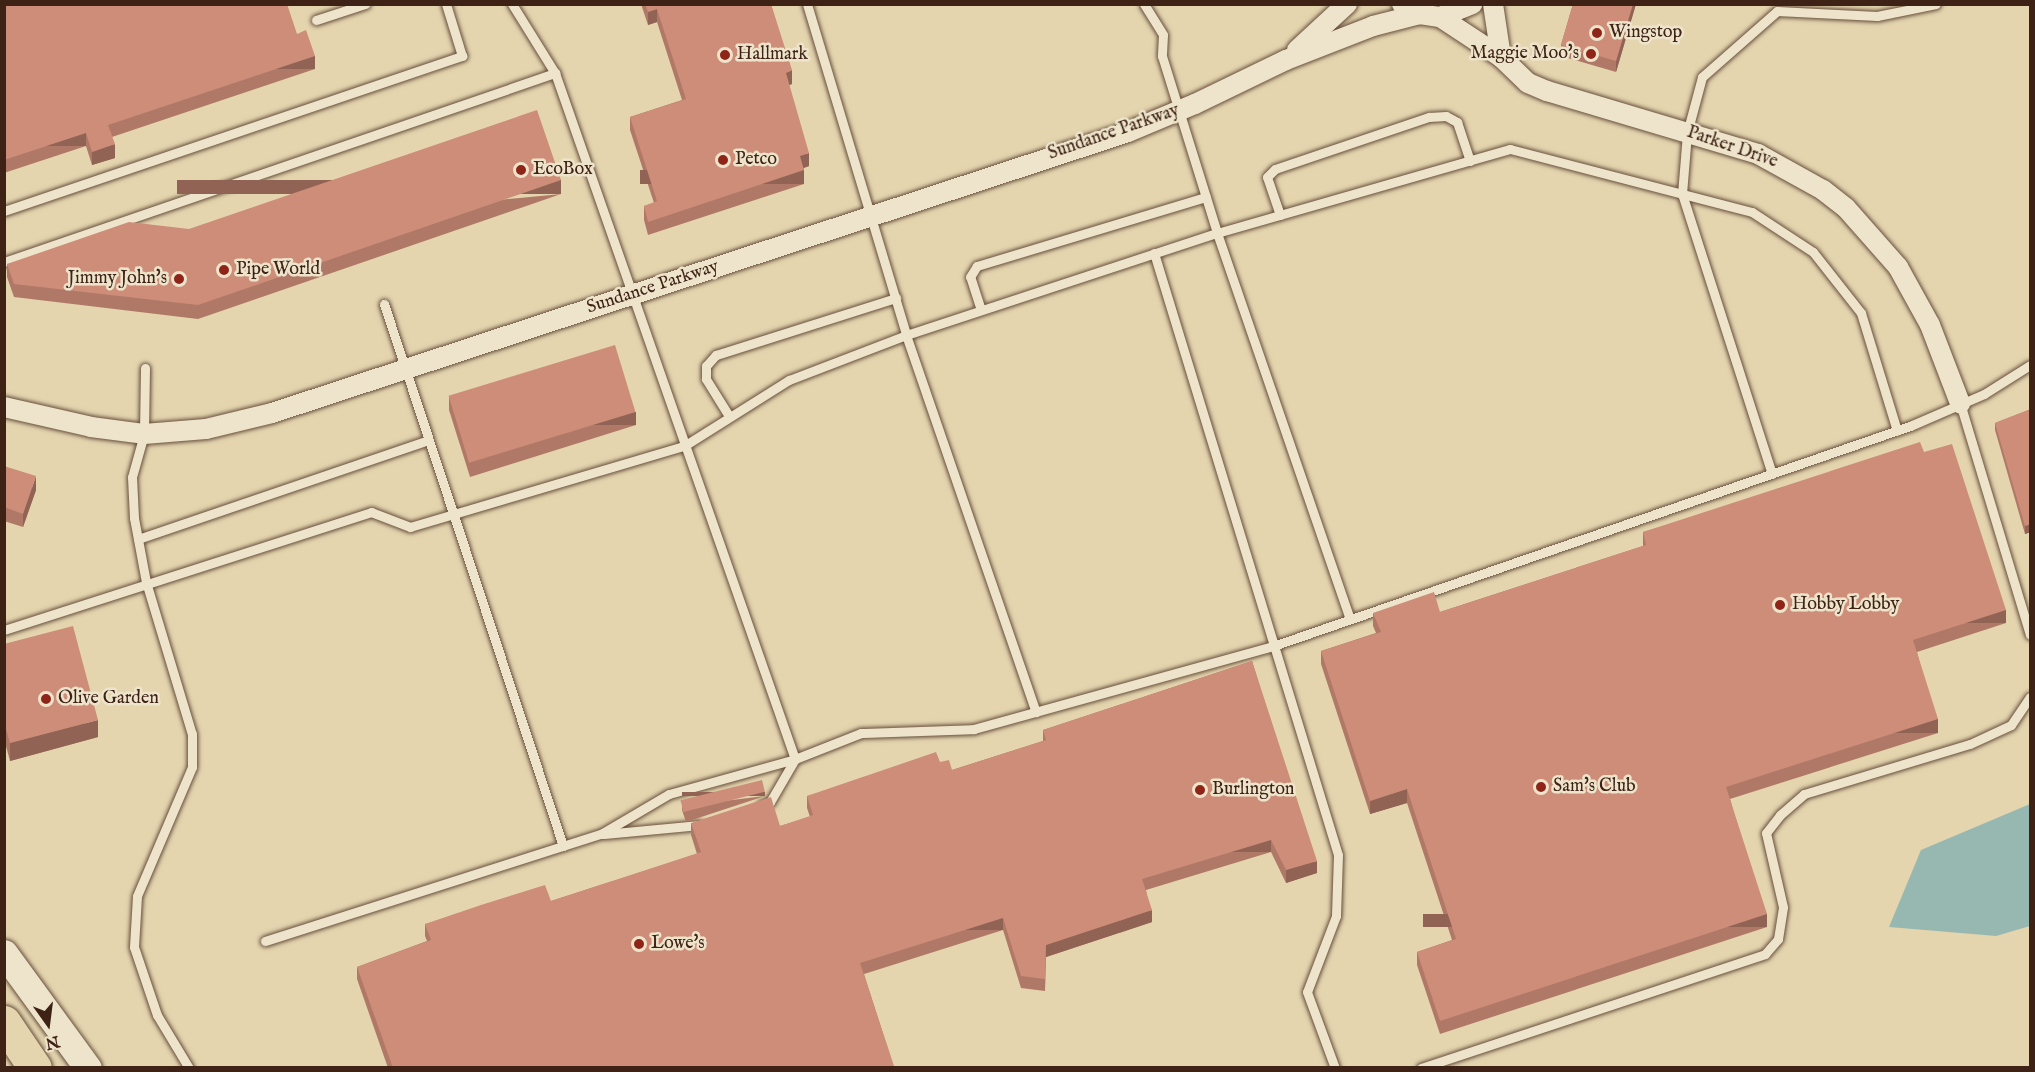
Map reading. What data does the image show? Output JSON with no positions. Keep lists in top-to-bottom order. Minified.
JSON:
{"streets":{"street":["Sundance Parkway","Parker Drive"]},"places":["Wingstop","Maggie Moo's","Hallmark","Petco","EcoBox","Pipe World","Jimmy John's","Hobby Lobby","Olive Garden","Sam's Club","Burlington","Lowe's"],"north":"bottom"}
